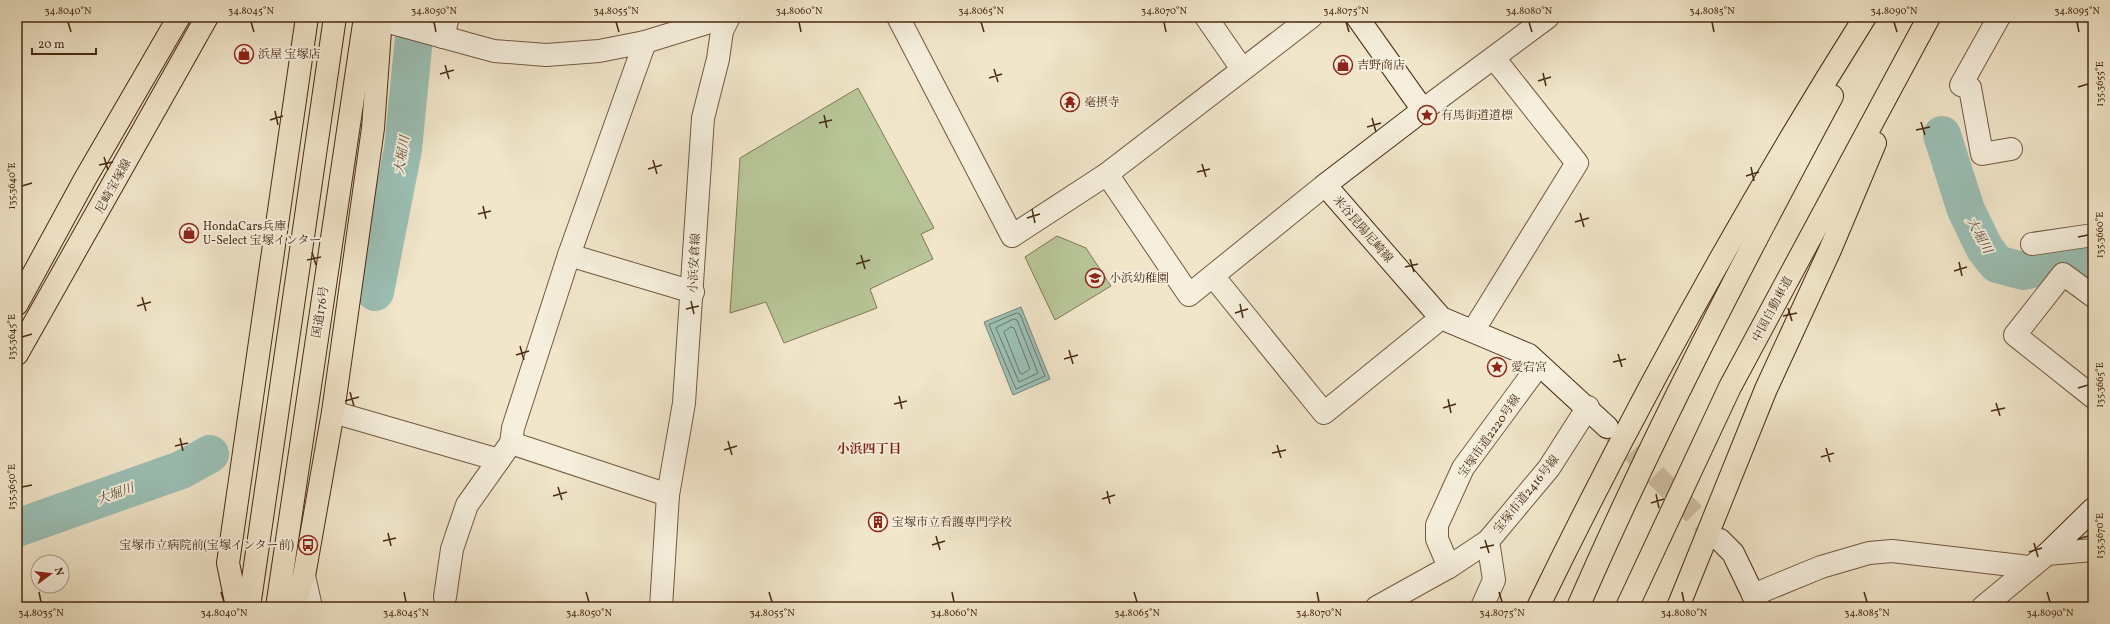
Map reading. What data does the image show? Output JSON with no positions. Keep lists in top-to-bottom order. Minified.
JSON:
{"streets":{"main road":["尼崎宝塚線","中国自動車道","国道176号"],"street":["米谷昆陽尼崎線","小浜安倉線","宝塚市道2220号線","宝塚市道2416号線"]},"crossings":[["米谷昆陽尼崎線","宝塚市道2220号線"],["米谷昆陽尼崎線","宝塚市道2416号線"]],"districts":["小浜四丁目"],"water":["大堀川"],"places":{"shop":["浜屋 宝塚店","吉野商店","HondaCars兵庫 U-Select 宝塚インター"],"temple":["毫摂寺"],"place":["有馬街道道標","愛宕宮"],"school or university":["小浜幼稚園"],"building":["宝塚市立看護専門学校"],"bus stop":["宝塚市立病院前(宝塚インター前)"]},"scale_bar":"20 m","north":"right","coordinates":["34.8040°N","34.8045°N","34.8050°N","34.8055°N","34.8060°N","34.8065°N","34.8070°N","34.8075°N","34.8080°N","34.8085°N","34.8090°N","34.8095°N","135.3655°E","135.3640°E","135.3660°E","135.3645°E","135.3665°E","135.3650°E","135.3670°E","34.8035°N"]}
